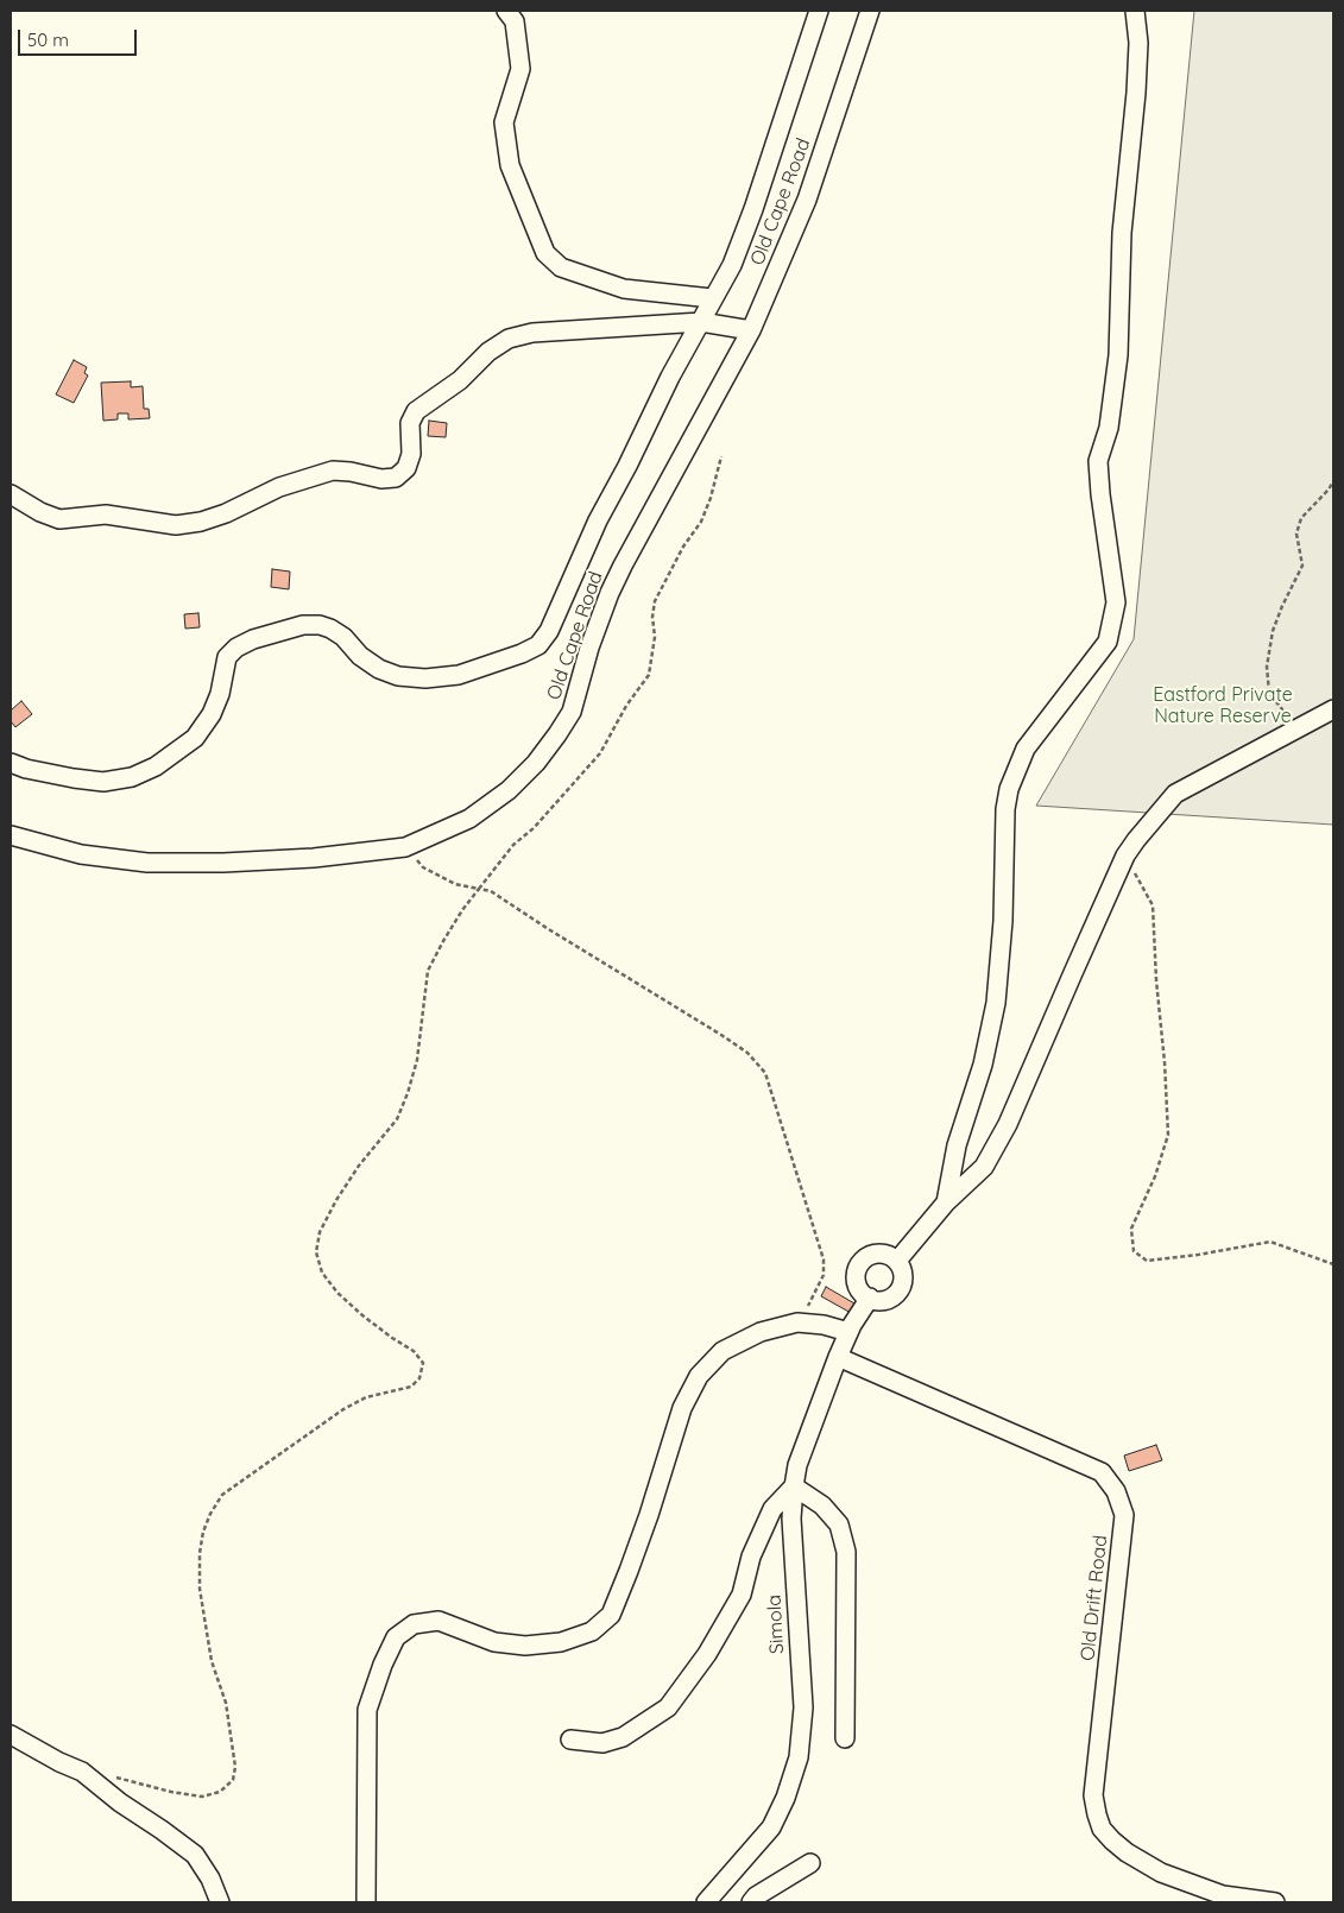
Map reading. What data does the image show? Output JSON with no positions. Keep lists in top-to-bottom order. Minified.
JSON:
{"streets":{"street":["Old Cape Road","Old Drift Road","Simola"]},"crossings":[["Old Drift Road","Simola"]],"parks":["Eastford Private Nature Reserve"],"scale_bar":"50 m"}
